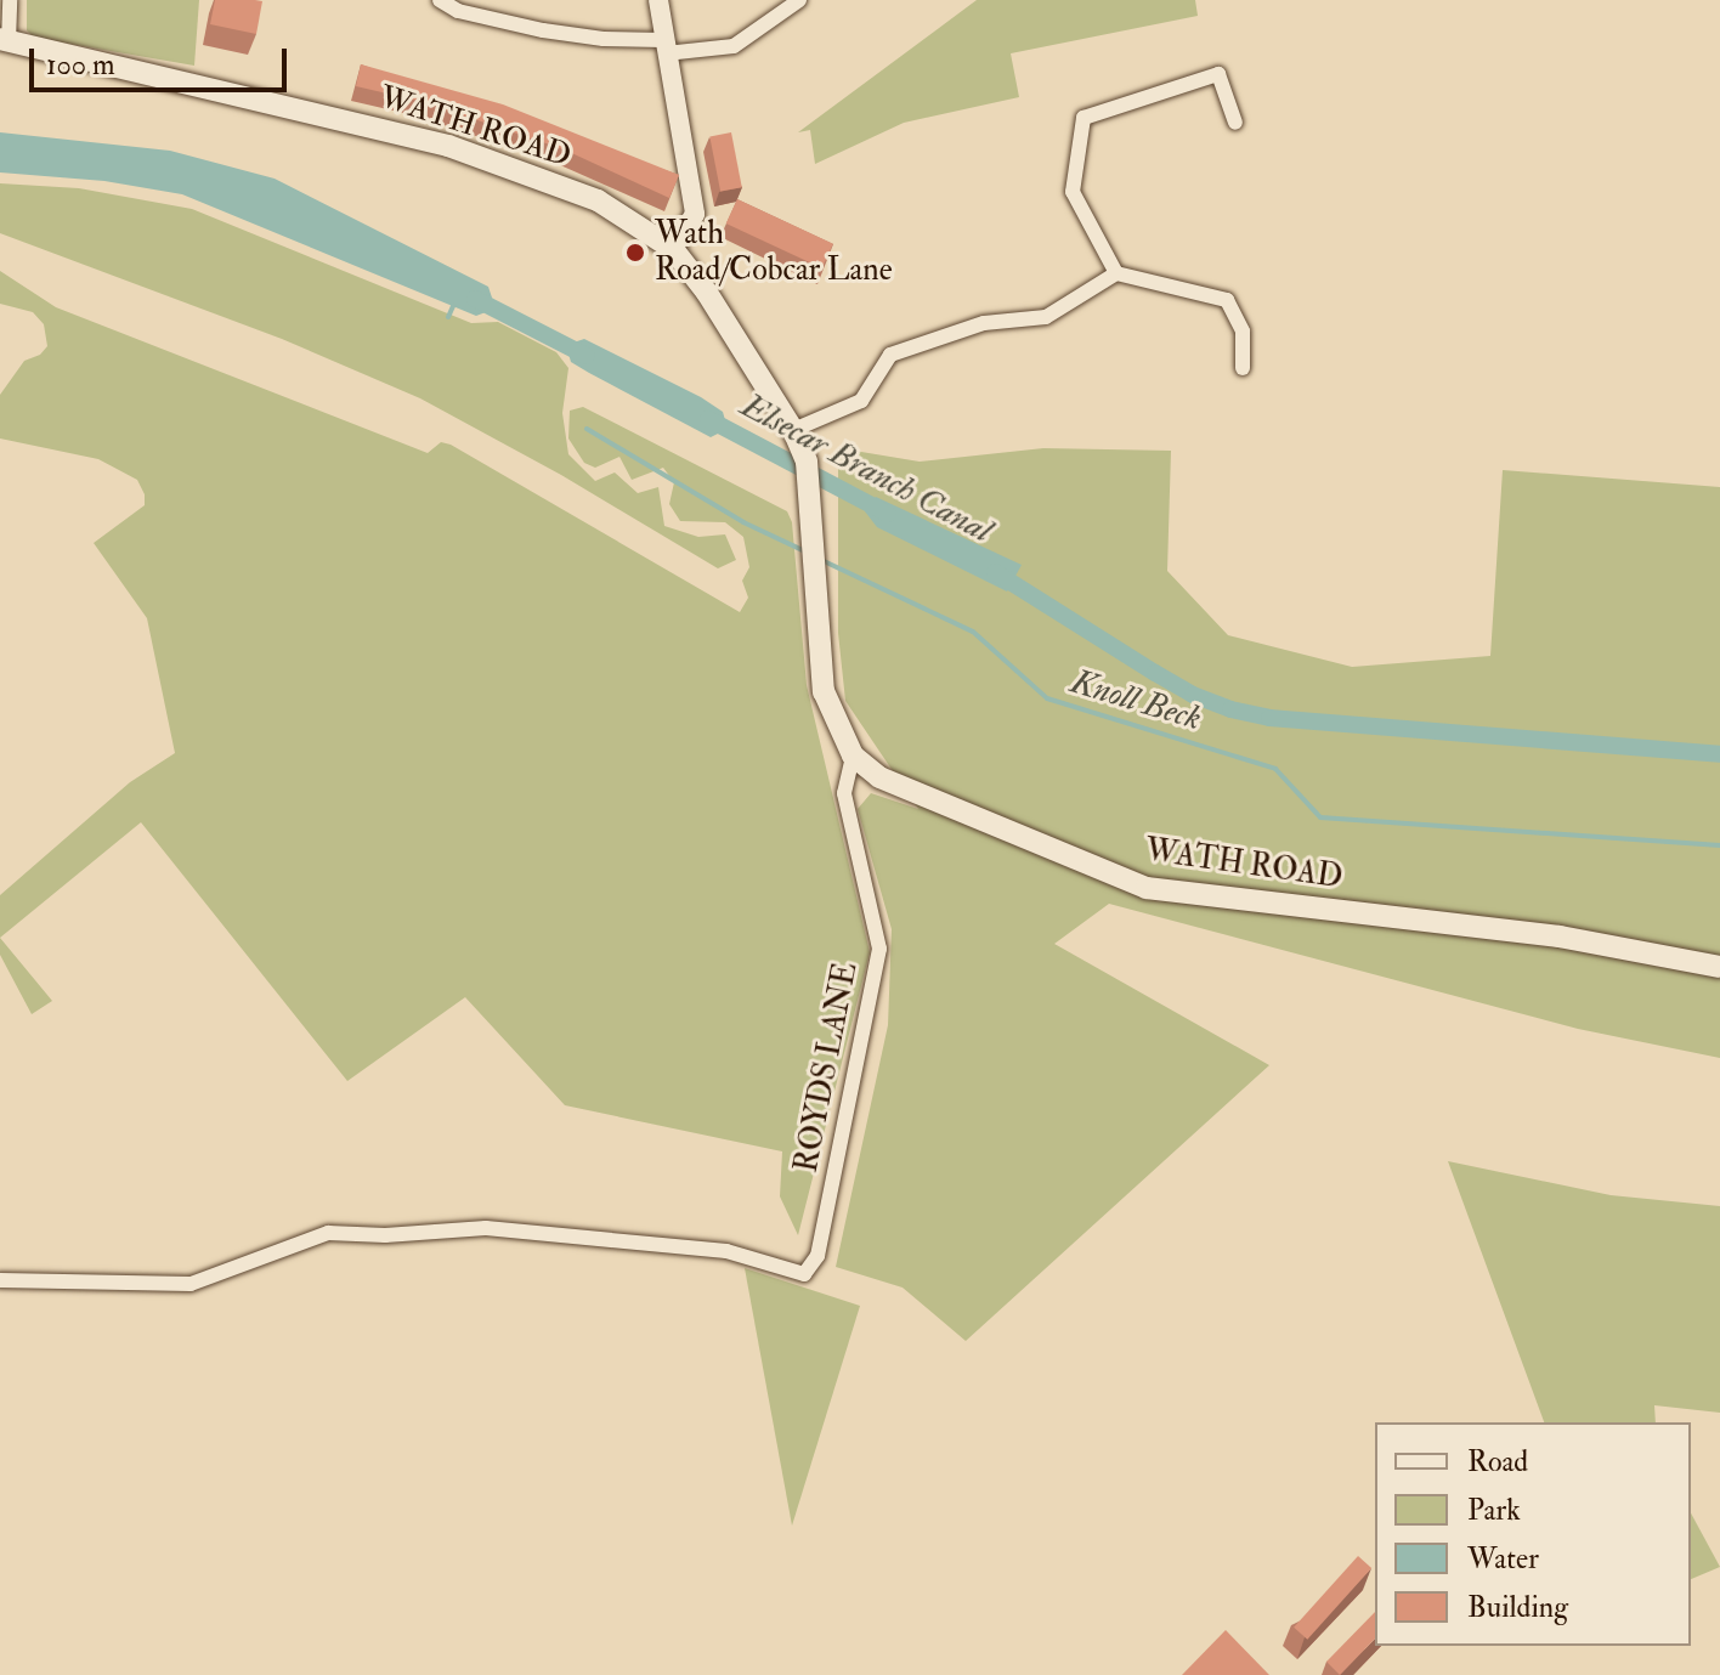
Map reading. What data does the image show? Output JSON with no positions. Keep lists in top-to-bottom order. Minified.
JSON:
{"streets":{"main road":["WATH ROAD"],"street":["ROYDS LANE"]},"crossings":[["WATH ROAD","ROYDS LANE"]],"water":["Elsecar Branch Canal","Knoll Beck"],"places":["Wath Road/Cobcar Lane"],"legend":["Road","Park","Water","Building"],"scale_bar":"100 m"}
